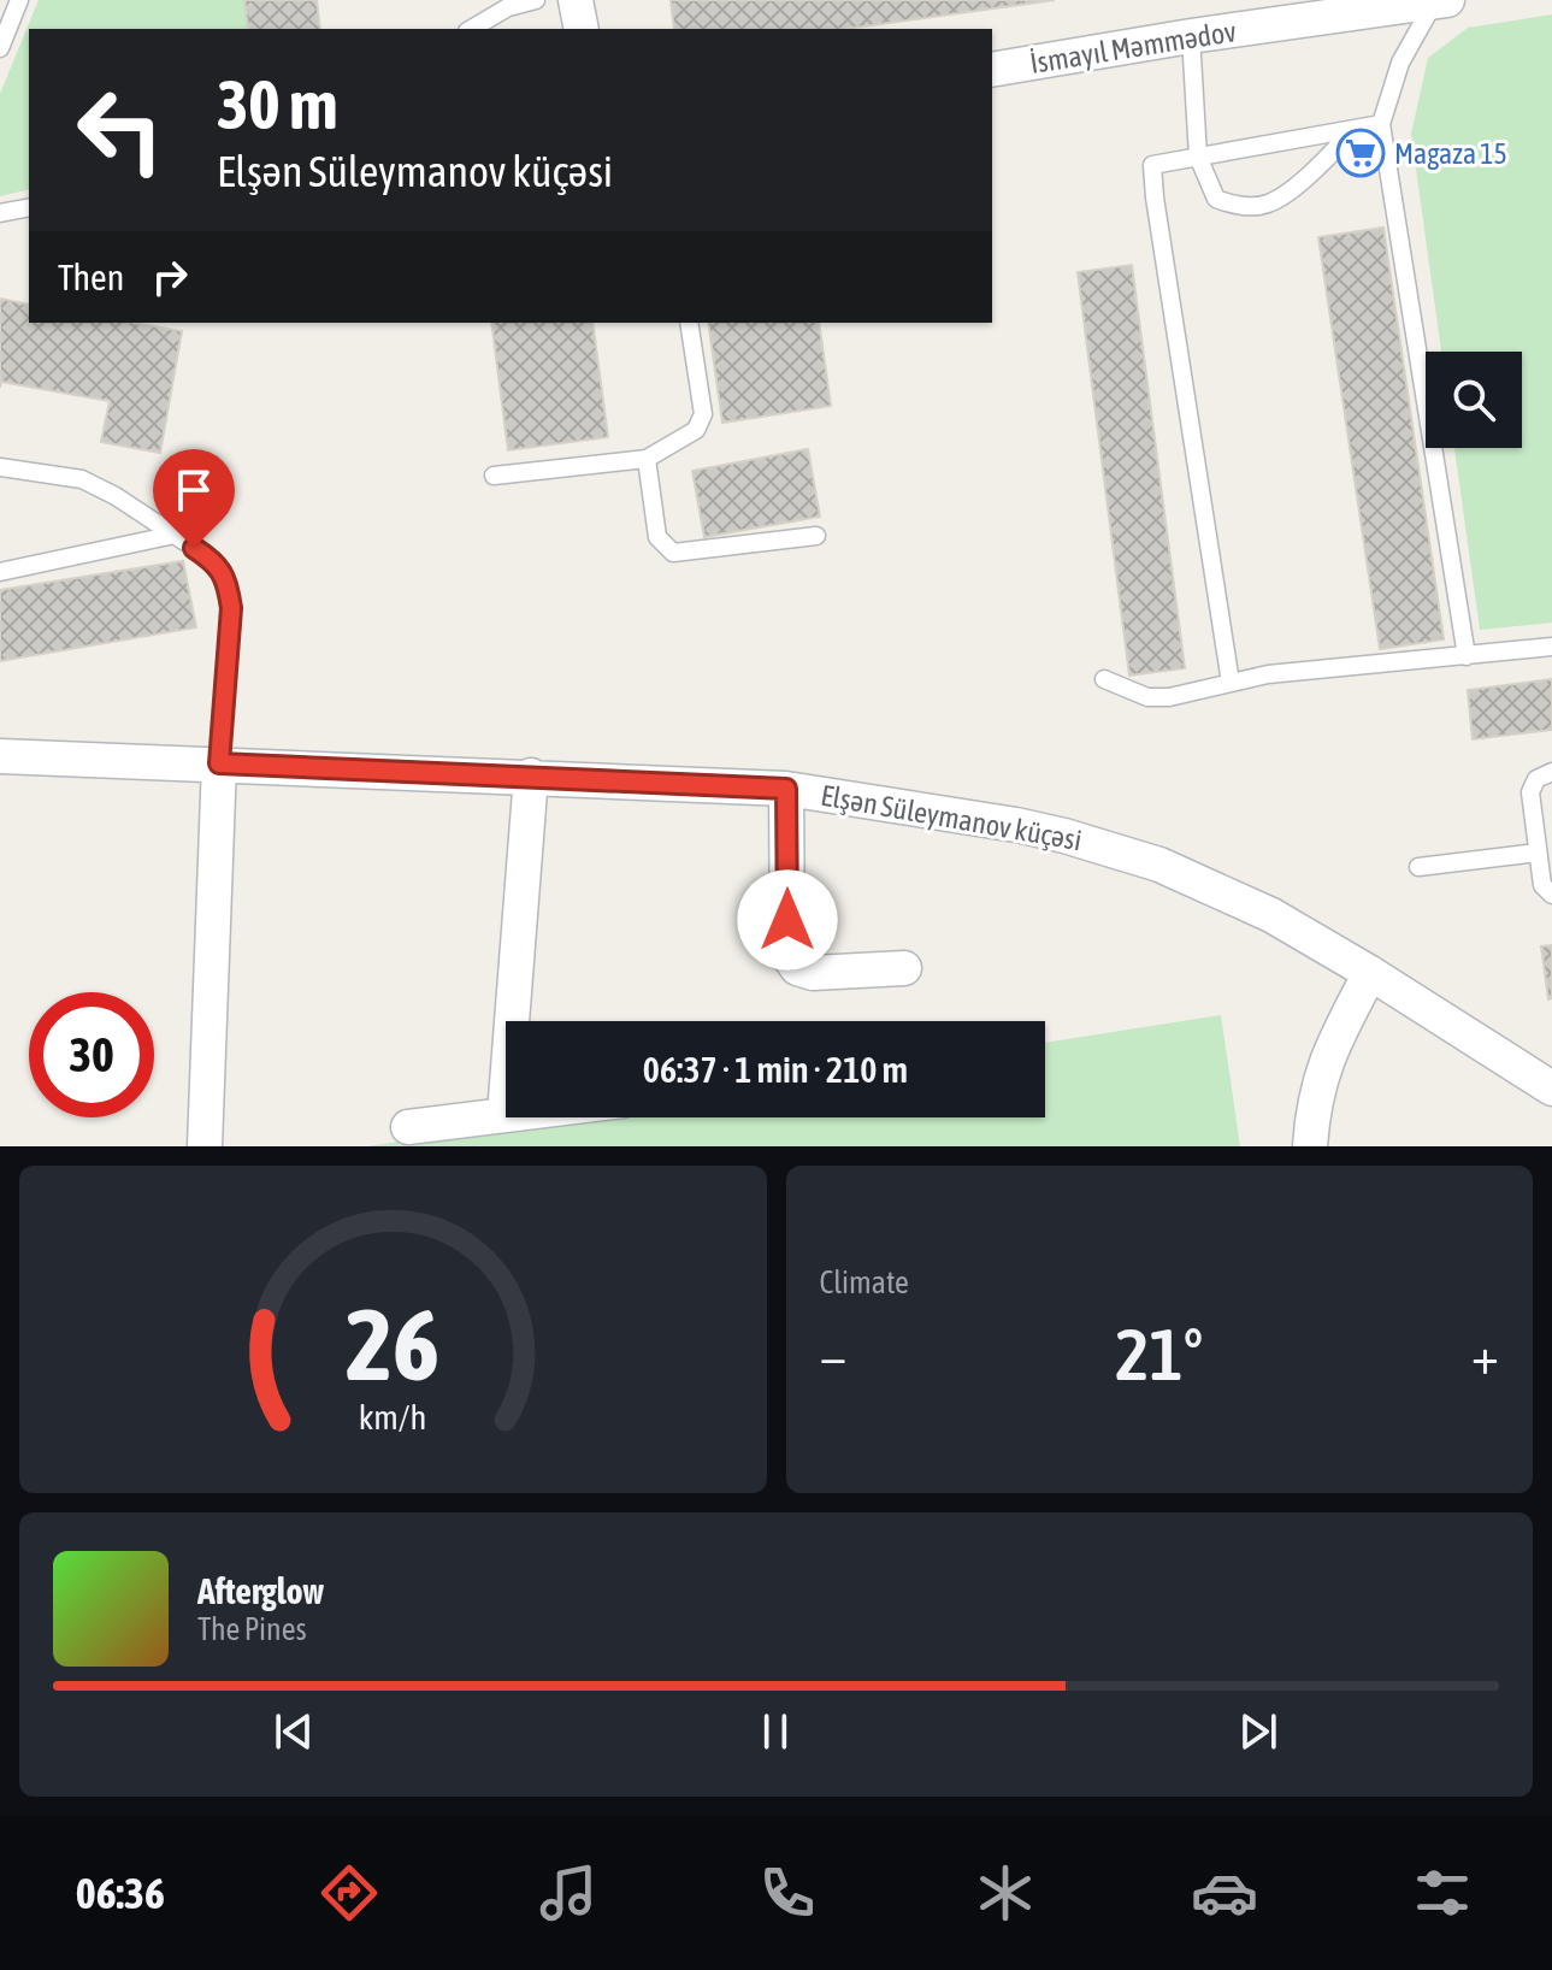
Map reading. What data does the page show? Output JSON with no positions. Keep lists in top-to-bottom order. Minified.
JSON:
{"streets":{"street":["İsmayıl Məmmədov","Elşən Süleymanov küçəsi"]},"places":{"supermarket":["Magaza 15"]},"page":{"turn":["30 m","Elşən Süleymanov küçəsi"],"then":"Then","limit":"30","trip":"06:37 · 1 min · 210 m","tile":"Climate","heat":["−","21°","+"],"song":["Afterglow","The Pines"],"tabs":"06:36","gauge":["26","km/h"]}}
